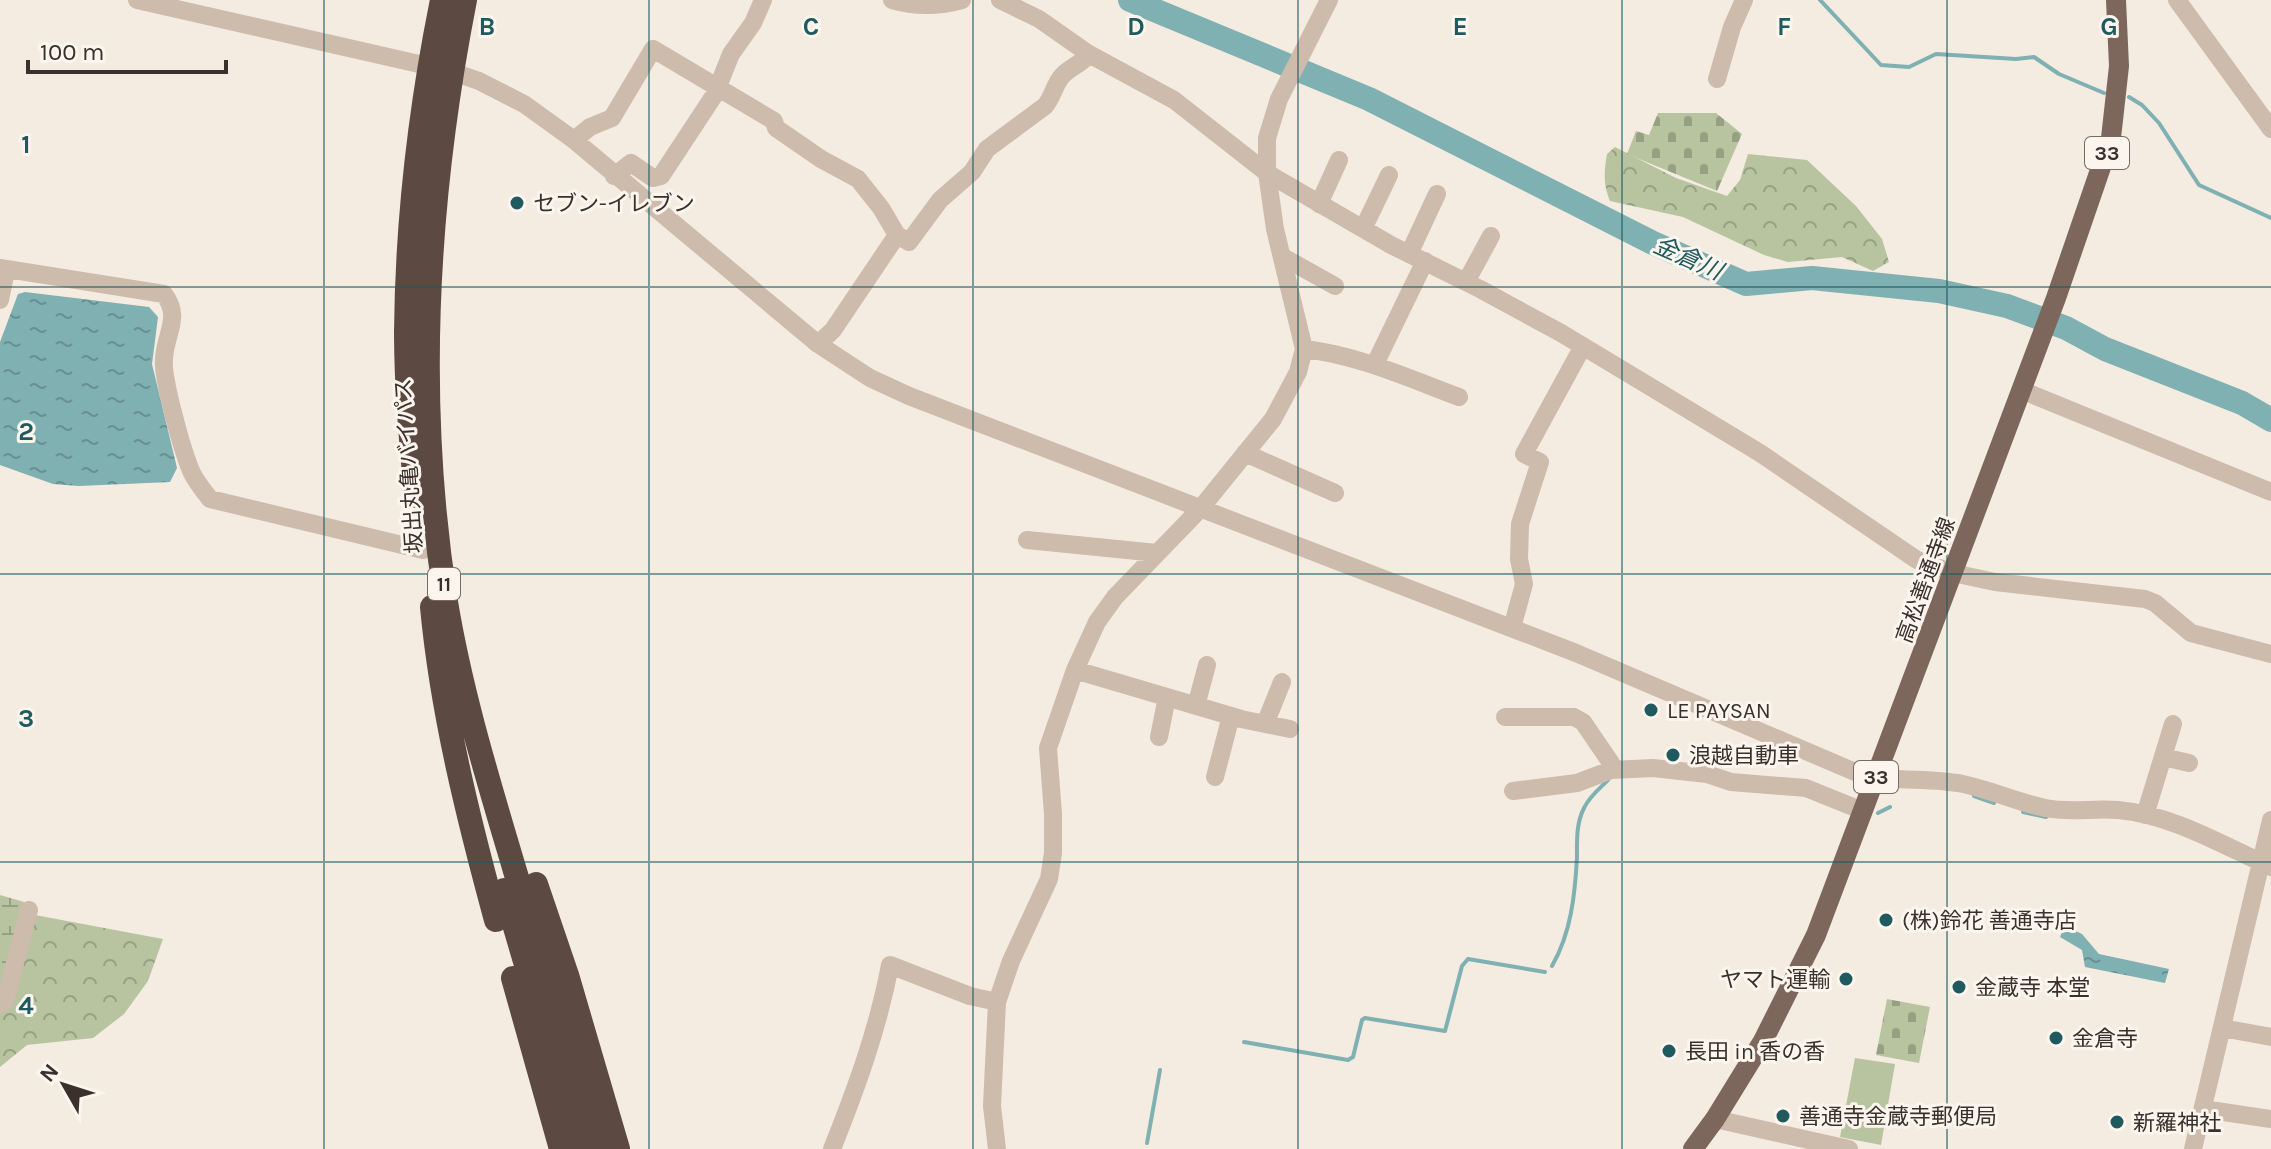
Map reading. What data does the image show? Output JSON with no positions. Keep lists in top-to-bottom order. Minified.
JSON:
{"streets":{"highway":["坂出丸亀バイパス","11"],"main road":["33","高松善通寺線"]},"water":["金倉川"],"places":["セブン-イレブン","LE PAYSAN","浪越自動車","(株)鈴花 善通寺店","ヤマト運輸","金蔵寺 本堂","金倉寺","長田 in 香の香","善通寺金蔵寺郵便局","新羅神社"],"scale_bar":"100 m","north":"top left","grid":{"columns":["B","C","D","E","F","G"],"rows":["1","2","3","4"]}}
